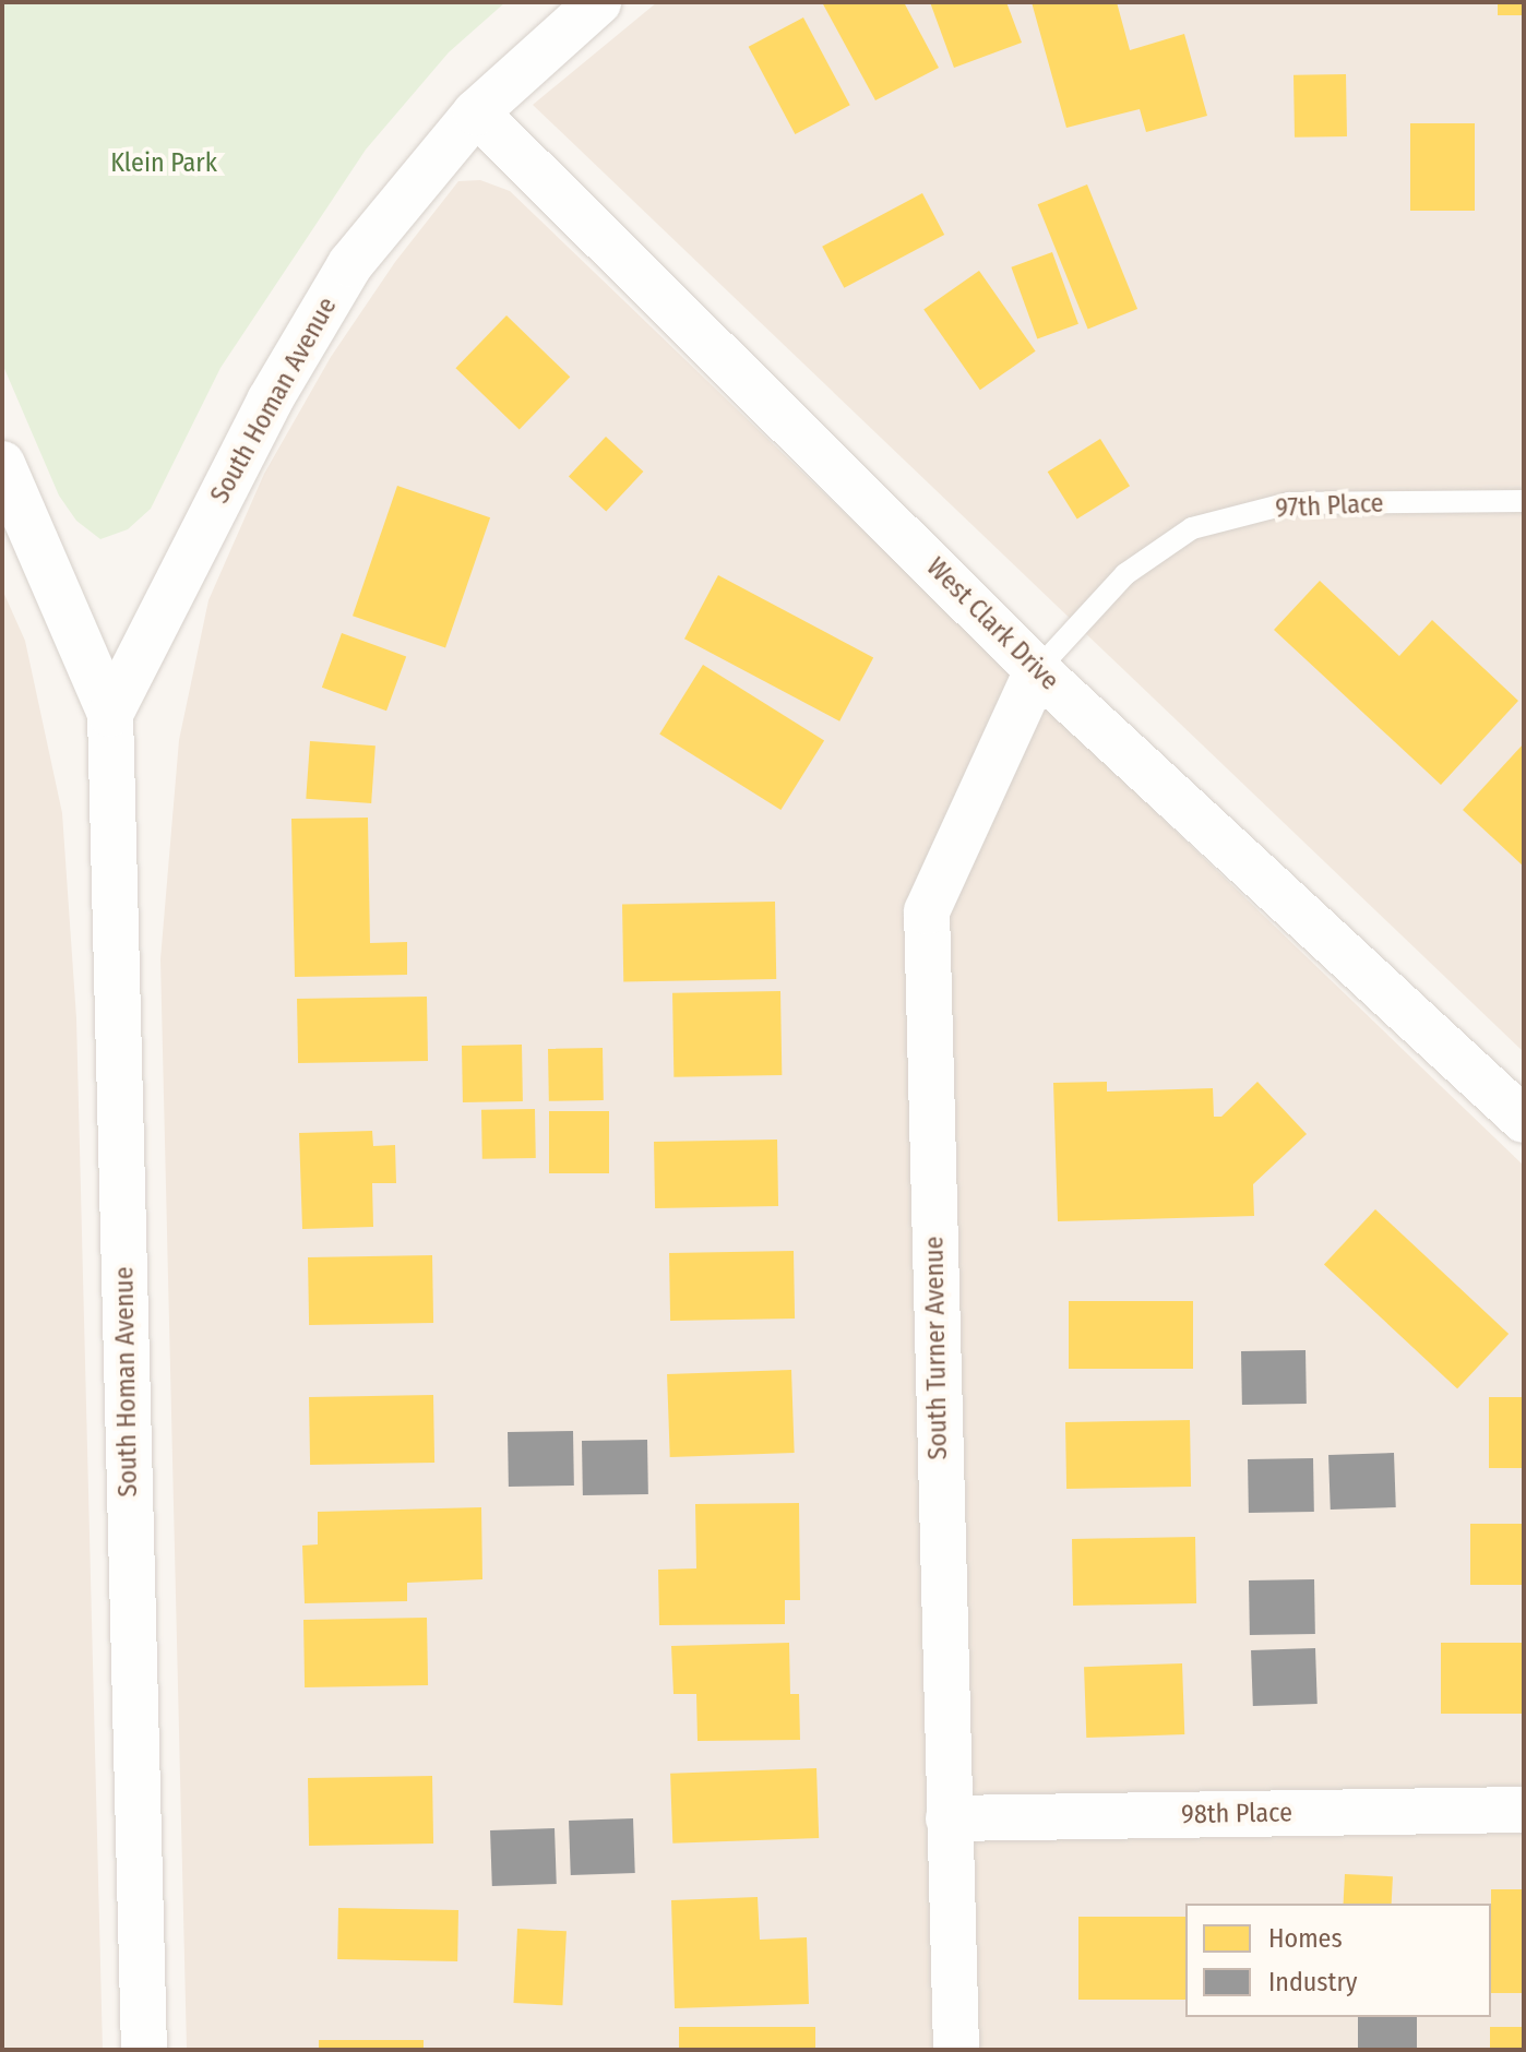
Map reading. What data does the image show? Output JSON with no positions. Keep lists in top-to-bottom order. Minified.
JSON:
{"streets":{"street":["South Homan Avenue","West Clark Drive","South Turner Avenue","98th Place"],"lane":["97th Place"]},"crossings":[["South Homan Avenue","West Clark Drive"],["97th Place","West Clark Drive"],["97th Place","South Turner Avenue"],["West Clark Drive","South Turner Avenue"],["South Turner Avenue","98th Place"]],"parks":["Klein Park"],"legend":["Homes","Industry"]}
